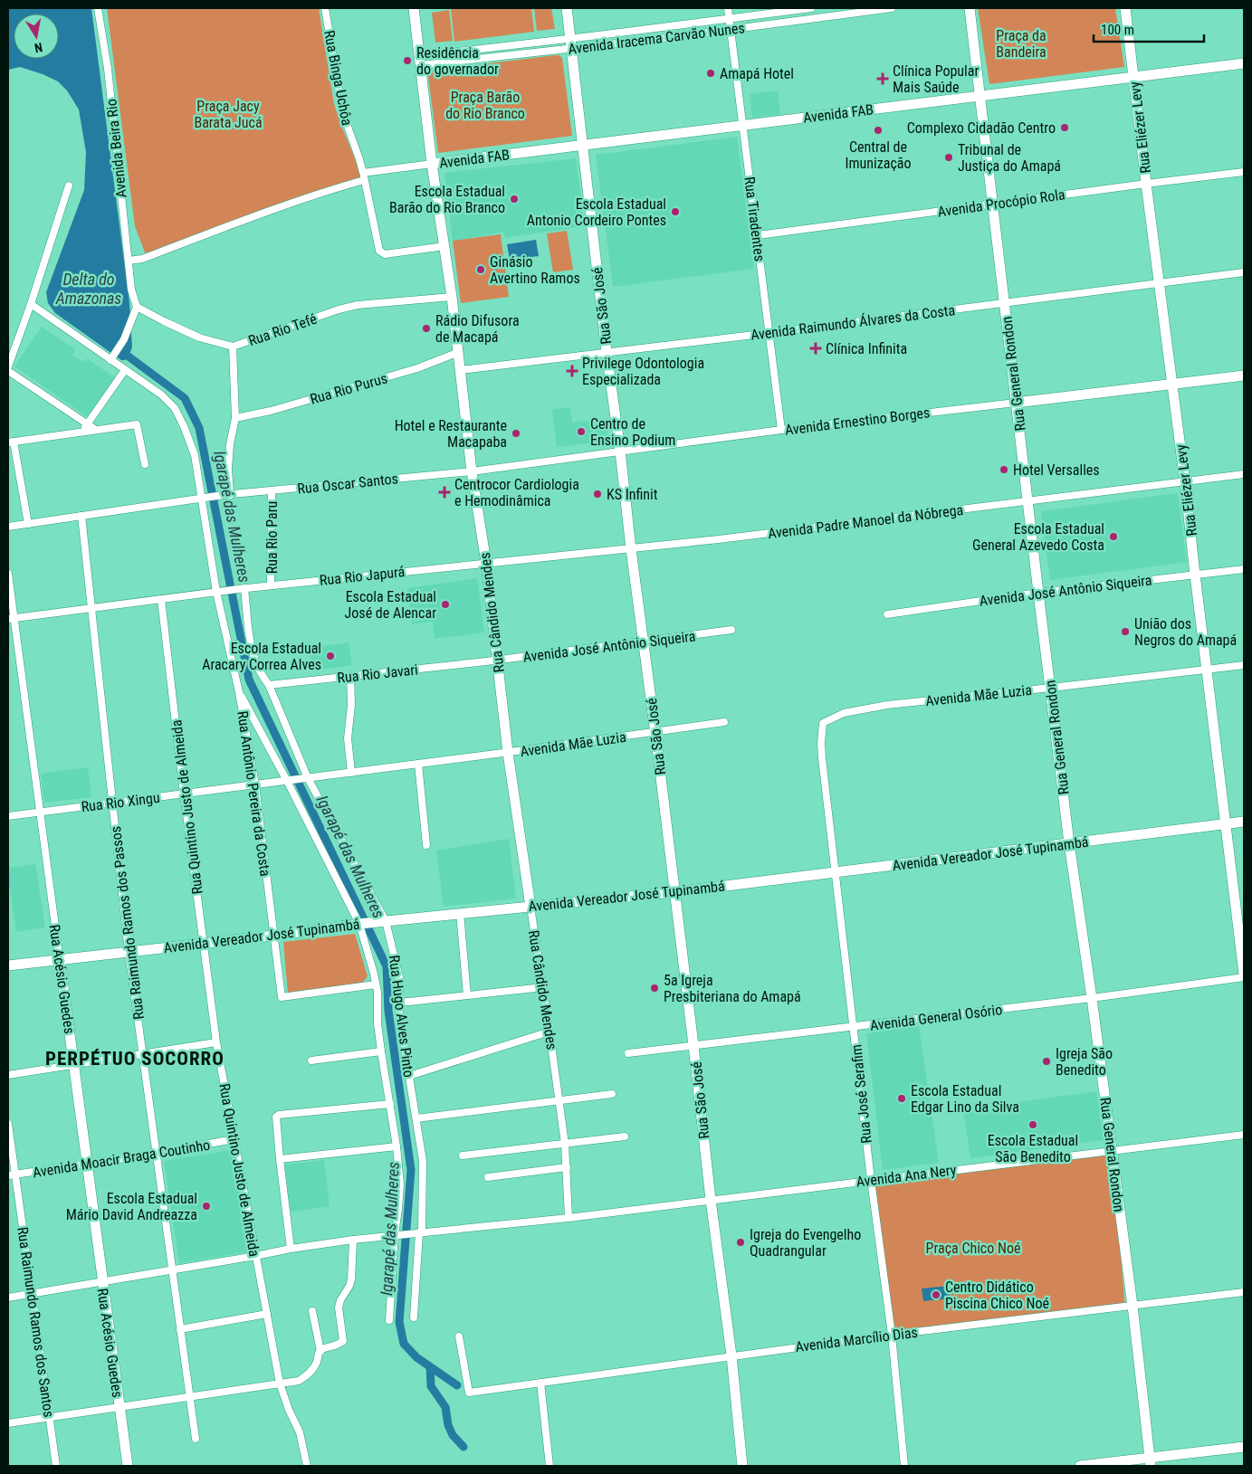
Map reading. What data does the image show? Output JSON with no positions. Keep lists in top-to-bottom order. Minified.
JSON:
{"streets":{"street":["Avenida Iracema Carvão Nunes","Rua Binga Uchôa","Avenida FAB","Rua Eliézer Levy","Avenida Beira Rio","Avenida Procópio Rola","Rua Tiradentes","Rua São José","Avenida Raimundo Álvares da Costa","Rua Rio Tefé","Rua General Rondon","Rua Rio Purus","Avenida Ernestino Borges","Rua Oscar Santos","Avenida Padre Manoel da Nóbrega","Rua Rio Paru","Rua Rio Japurá","Avenida José Antônio Siqueira","Rua Cândido Mendes","Rua Rio Javari","Avenida Mãe Luzia","Rua Antônio Pereira da Costa","Rua Rio Xingu","Rua Quintino Justo de Almeida","Avenida Vereador José Tupinambá","Rua Raimundo Ramos dos Passos","Rua Acésio Guedes","Rua Hugo Alves Pinto","Avenida General Osório","Rua José Serafim","Avenida Moacir Braga Coutinho","Avenida Ana Nery","Rua Raimundo Ramos dos Santos","Avenida Marcílio Dias"]},"crossings":[["Avenida Iracema Carvão Nunes","Rua Tiradentes"],["Avenida Iracema Carvão Nunes","Rua São José"],["Avenida Iracema Carvão Nunes","Rua Cândido Mendes"],["Rua Binga Uchôa","Rua Cândido Mendes"],["Avenida FAB","Rua Eliézer Levy"],["Avenida FAB","Rua Tiradentes"],["Avenida FAB","Rua São José"],["Avenida FAB","Rua General Rondon"],["Avenida FAB","Rua Cândido Mendes"],["Rua Eliézer Levy","Avenida Procópio Rola"],["Rua Eliézer Levy","Avenida Raimundo Álvares da Costa"],["Rua Eliézer Levy","Avenida Ernestino Borges"],["Rua Eliézer Levy","Avenida Padre Manoel da Nóbrega"],["Rua Eliézer Levy","Avenida José Antônio Siqueira"],["Rua Eliézer Levy","Avenida Mãe Luzia"],["Rua Eliézer Levy","Avenida Vereador José Tupinambá"],["Avenida Beira Rio","Rua Rio Tefé"],["Avenida Procópio Rola","Rua Tiradentes"],["Avenida Procópio Rola","Rua General Rondon"],["Rua Tiradentes","Avenida Raimundo Álvares da Costa"],["Rua Tiradentes","Avenida Ernestino Borges"],["Rua São José","Avenida Raimundo Álvares da Costa"],["Rua São José","Avenida Ernestino Borges"],["Rua São José","Avenida Padre Manoel da Nóbrega"],["Rua São José","Avenida José Antônio Siqueira"],["Rua São José","Avenida Mãe Luzia"],["Rua São José","Avenida Vereador José Tupinambá"],["Rua São José","Avenida General Osório"],["Rua São José","Avenida Ana Nery"],["Rua São José","Avenida Marcílio Dias"],["Avenida Raimundo Álvares da Costa","Rua General Rondon"],["Avenida Raimundo Álvares da Costa","Rua Cândido Mendes"],["Rua Rio Tefé","Rua Cândido Mendes"],["Rua General Rondon","Avenida Ernestino Borges"],["Rua General Rondon","Avenida Padre Manoel da Nóbrega"],["Rua General Rondon","Avenida José Antônio Siqueira"],["Rua General Rondon","Avenida Mãe Luzia"],["Rua General Rondon","Avenida Vereador José Tupinambá"],["Rua General Rondon","Avenida General Osório"],["Rua General Rondon","Avenida Ana Nery"],["Rua General Rondon","Avenida Marcílio Dias"],["Rua Rio Purus","Rua Cândido Mendes"],["Avenida Ernestino Borges","Rua Oscar Santos"],["Avenida Ernestino Borges","Rua Cândido Mendes"],["Rua Oscar Santos","Rua Rio Paru"],["Rua Oscar Santos","Rua Cândido Mendes"],["Rua Oscar Santos","Rua Antônio Pereira da Costa"],["Avenida Padre Manoel da Nóbrega","Rua Rio Japurá"],["Avenida Padre Manoel da Nóbrega","Rua Cândido Mendes"],["Rua Rio Paru","Rua Rio Japurá"],["Rua Rio Japurá","Rua Cândido Mendes"],["Rua Rio Japurá","Rua Antônio Pereira da Costa"],["Rua Rio Japurá","Rua Hugo Alves Pinto"],["Avenida José Antônio Siqueira","Rua Cândido Mendes"],["Avenida José Antônio Siqueira","Rua Rio Javari"],["Rua Cândido Mendes","Rua Rio Javari"],["Rua Cândido Mendes","Avenida Mãe Luzia"],["Rua Cândido Mendes","Avenida Vereador José Tupinambá"],["Rua Cândido Mendes","Avenida Ana Nery"],["Rua Rio Javari","Rua Hugo Alves Pinto"],["Avenida Mãe Luzia","Rua José Serafim"],["Rua Antônio Pereira da Costa","Rua Rio Xingu"],["Rua Antônio Pereira da Costa","Avenida Vereador José Tupinambá"],["Rua Antônio Pereira da Costa","Rua Hugo Alves Pinto"],["Rua Rio Xingu","Rua Quintino Justo de Almeida"],["Rua Rio Xingu","Rua Raimundo Ramos dos Passos"],["Rua Rio Xingu","Rua Acésio Guedes"],["Rua Rio Xingu","Rua Hugo Alves Pinto"],["Rua Quintino Justo de Almeida","Avenida Vereador José Tupinambá"],["Rua Quintino Justo de Almeida","Avenida Moacir Braga Coutinho"],["Rua Quintino Justo de Almeida","Avenida Ana Nery"],["Avenida Vereador José Tupinambá","Rua Raimundo Ramos dos Passos"],["Avenida Vereador José Tupinambá","Rua Acésio Guedes"],["Avenida Vereador José Tupinambá","Rua Hugo Alves Pinto"],["Avenida Vereador José Tupinambá","Rua José Serafim"],["Rua Raimundo Ramos dos Passos","Avenida Moacir Braga Coutinho"],["Rua Raimundo Ramos dos Passos","Avenida Ana Nery"],["Rua Acésio Guedes","Avenida Moacir Braga Coutinho"],["Rua Acésio Guedes","Avenida Ana Nery"],["Rua Hugo Alves Pinto","Avenida Ana Nery"],["Avenida General Osório","Rua José Serafim"],["Rua José Serafim","Avenida Ana Nery"],["Rua José Serafim","Avenida Marcílio Dias"],["Avenida Moacir Braga Coutinho","Rua Raimundo Ramos dos Santos"],["Avenida Ana Nery","Rua Raimundo Ramos dos Santos"]],"districts":["PERPÉTUO SOCORRO"],"water":["Delta do Amazonas","Igarapé das Mulheres"],"parks":["Praça da Bandeira","Praça Barão do Rio Branco","Praça Jacy Barata Jucá","Praça Chico Noé"],"places":{"other":["Residência do governador","Amapá Hotel","Complexo Cidadão Centro","Central de Imunização","Tribunal de Justiça do Amapá","Escola Estadual Barão do Rio Branco","Escola Estadual Antonio Cordeiro Pontes","Ginásio Avertino Ramos","Rádio Difusora de Macapá","Centro de Ensino Podium","Hotel e Restaurante Macapaba","Hotel Versalles","KS Infinit","Escola Estadual General Azevedo Costa","Escola Estadual José de Alencar","União dos Negros do Amapá","Escola Estadual Aracary Correa Alves","5a Igreja Presbiteriana do Amapá","Igreja São Benedito","Escola Estadual Edgar Lino da Silva","Escola Estadual São Benedito","Escola Estadual Mário David Andreazza","Igreja do Evengelho Quadrangular","Centro Didático Piscina Chico Noé"],"health":["Clínica Popular Mais Saúde","Clínica Infinita","Privilege Odontologia Especializada","Centrocor Cardiologia e Hemodinâmica"]},"scale_bar":"100 m","north":"bottom"}
